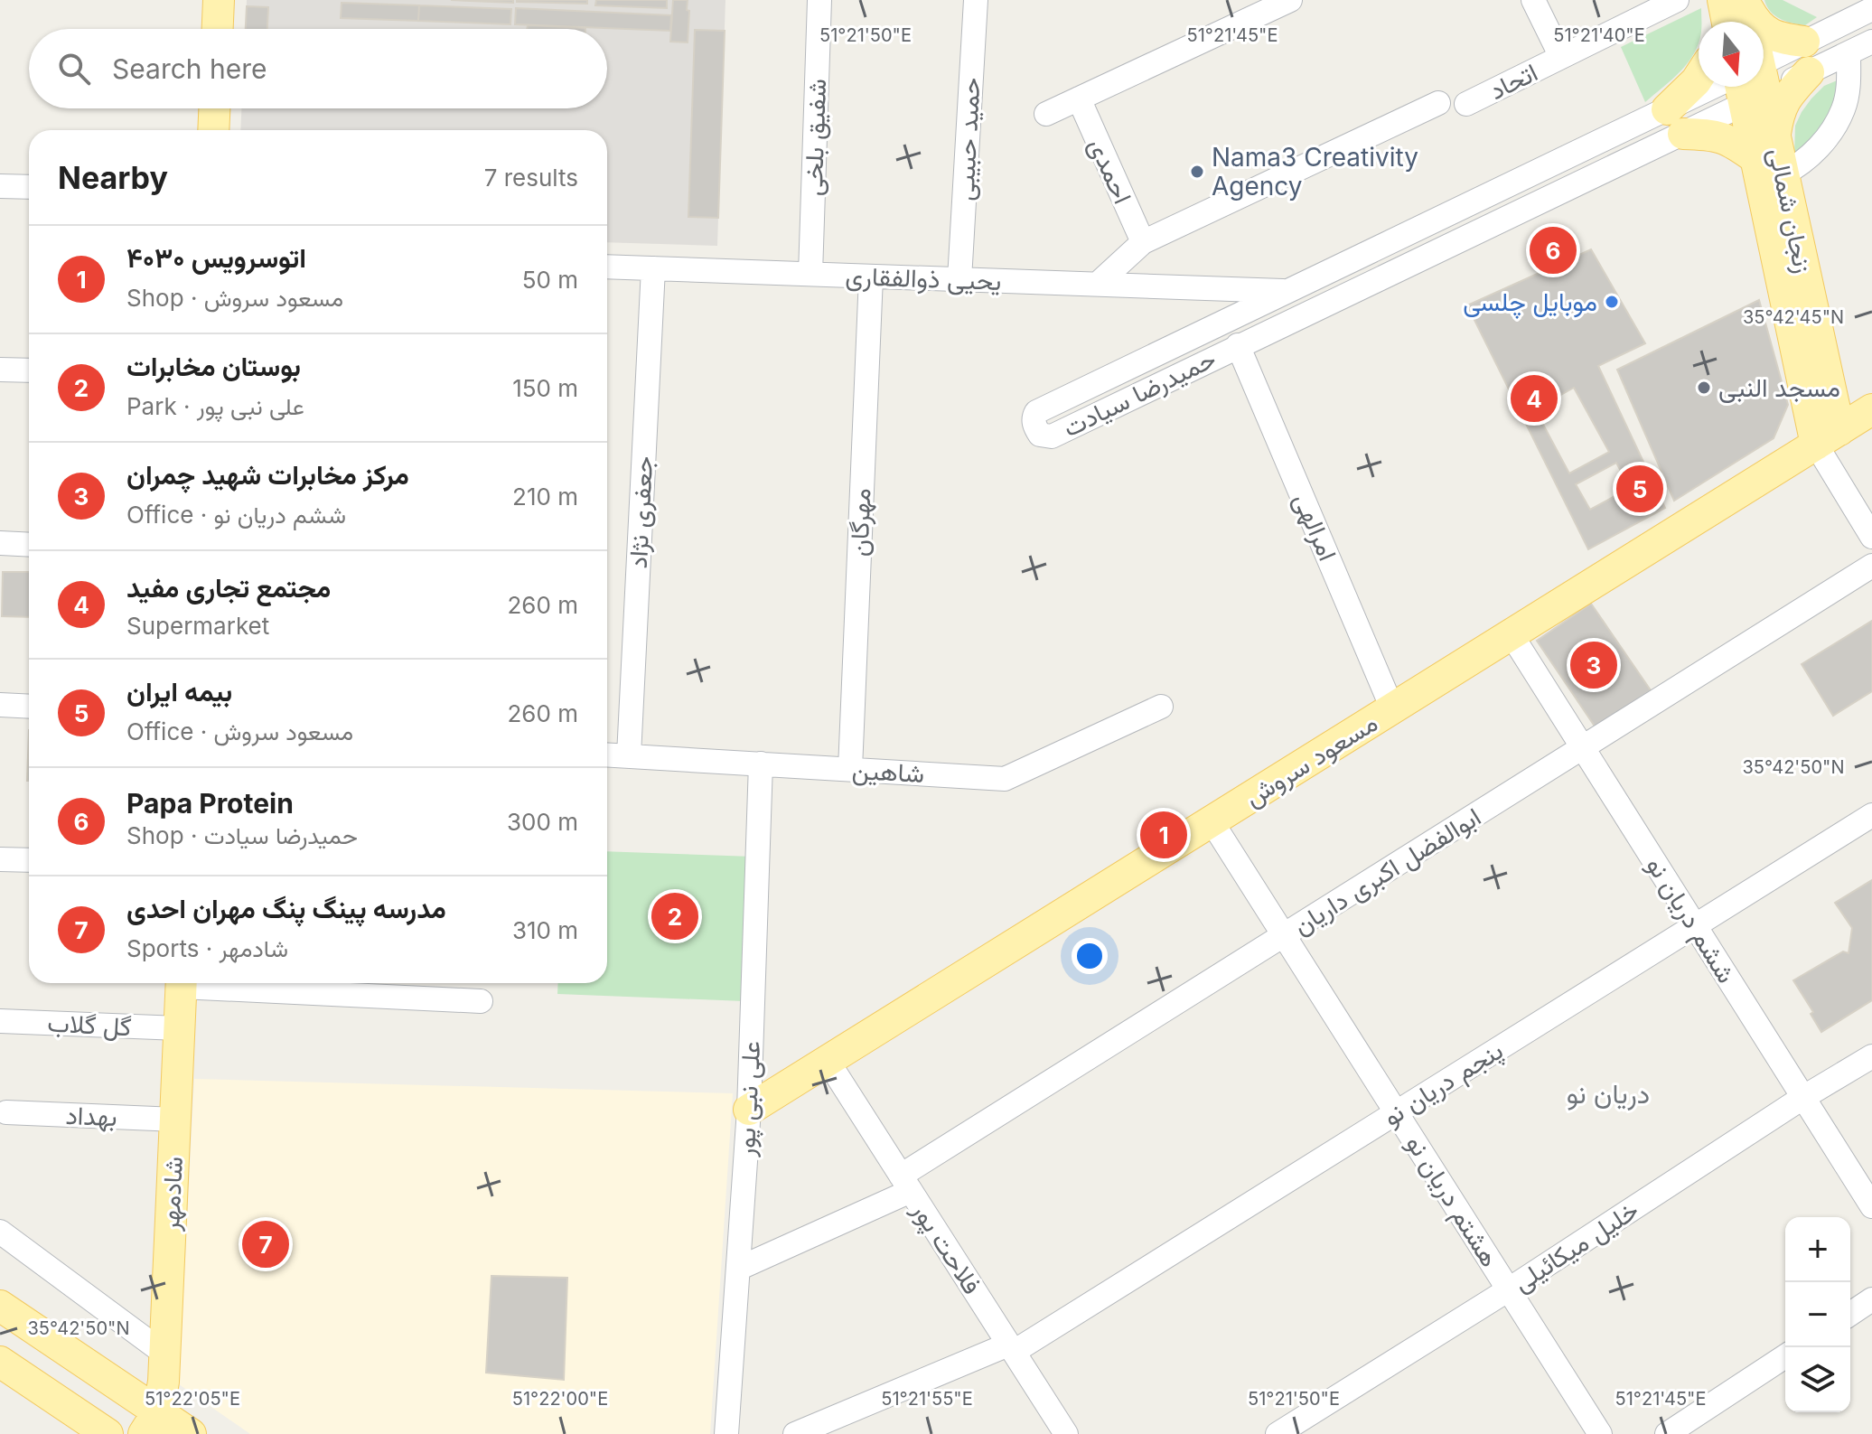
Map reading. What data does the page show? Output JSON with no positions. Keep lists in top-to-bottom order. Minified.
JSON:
{"streets":{"main road":["زنجان شمالی","مسعود سروش","شادمهر"],"street":["اتحاد","شفیق بلخی","حمید حبیبی","احمدی","یحیی ذوالفقاری","حمیدرضا سیادت","جعفری نژاد","مهرگان","امرالهی","شاهین","ابوالفضل اکبری داریان","ششم دریان‌ نو","گل گلاب","پنجم دریان‌ نو","علی نبی پور","بهداد","هشتم دریان‌ نو","خلیل میکائیلی","فلاحت پور"]},"crossings":[["شفیق بلخی","یحیی ذوالفقاری"],["حمید حبیبی","یحیی ذوالفقاری"],["زنجان شمالی","مسعود سروش"],["یحیی ذوالفقاری","حمیدرضا سیادت"],["یحیی ذوالفقاری","جعفری نژاد"],["یحیی ذوالفقاری","مهرگان"],["حمیدرضا سیادت","امرالهی"],["جعفری نژاد","شاهین"],["مهرگان","شاهین"],["امرالهی","مسعود سروش"],["مسعود سروش","ششم دریان‌ نو"],["مسعود سروش","علی نبی پور"],["مسعود سروش","هشتم دریان‌ نو"],["مسعود سروش","فلاحت پور"],["شاهین","علی نبی پور"],["ابوالفضل اکبری داریان","ششم دریان‌ نو"],["ابوالفضل اکبری داریان","علی نبی پور"],["ابوالفضل اکبری داریان","هشتم دریان‌ نو"],["ابوالفضل اکبری داریان","فلاحت پور"],["ششم دریان‌ نو","پنجم دریان‌ نو"],["ششم دریان‌ نو","خلیل میکائیلی"],["گل گلاب","شادمهر"],["پنجم دریان‌ نو","هشتم دریان‌ نو"],["پنجم دریان‌ نو","فلاحت پور"],["بهداد","شادمهر"],["هشتم دریان‌ نو","خلیل میکائیلی"]],"districts":["دریان نو"],"places":["Nama3 Creativity Agency","موبایل چلسی","مسجد النبی"],"north":"bottom","page":{"search":"Search here","heading":["Nearby","7 results"],"pins":["6","4","5","3","1","2","7"],"list":[{"mark":"1","name":"اتوسرویس ۴۰۳۰","note":"Shop · مسعود سروش","value":"50 m"},{"mark":"2","name":"بوستان مخابرات","note":"Park · علی نبی پور","value":"150 m"},{"mark":"3","name":"مرکز مخابرات شهید چمران","note":"Office · ششم دریان‌ نو","value":"210 m"},{"mark":"4","name":"مجتمع تجاری مفید","note":"Supermarket","value":"260 m"},{"mark":"5","name":"بیمه ایران","note":"Office · مسعود سروش","value":"260 m"},{"mark":"6","name":"Papa Protein","note":"Shop · حمیدرضا سیادت","value":"300 m"},{"mark":"7","name":"مدرسه پینگ پنگ مهران احدی","note":"Sports · شادمهر","value":"310 m"}],"map_buttons":["+","−"]},"coordinates":["51°21'50\"E","51°21'45\"E","51°21'40\"E","35°42'45\"N","35°42'50\"N","51°22'05\"E","51°22'00\"E","51°21'55\"E"]}
